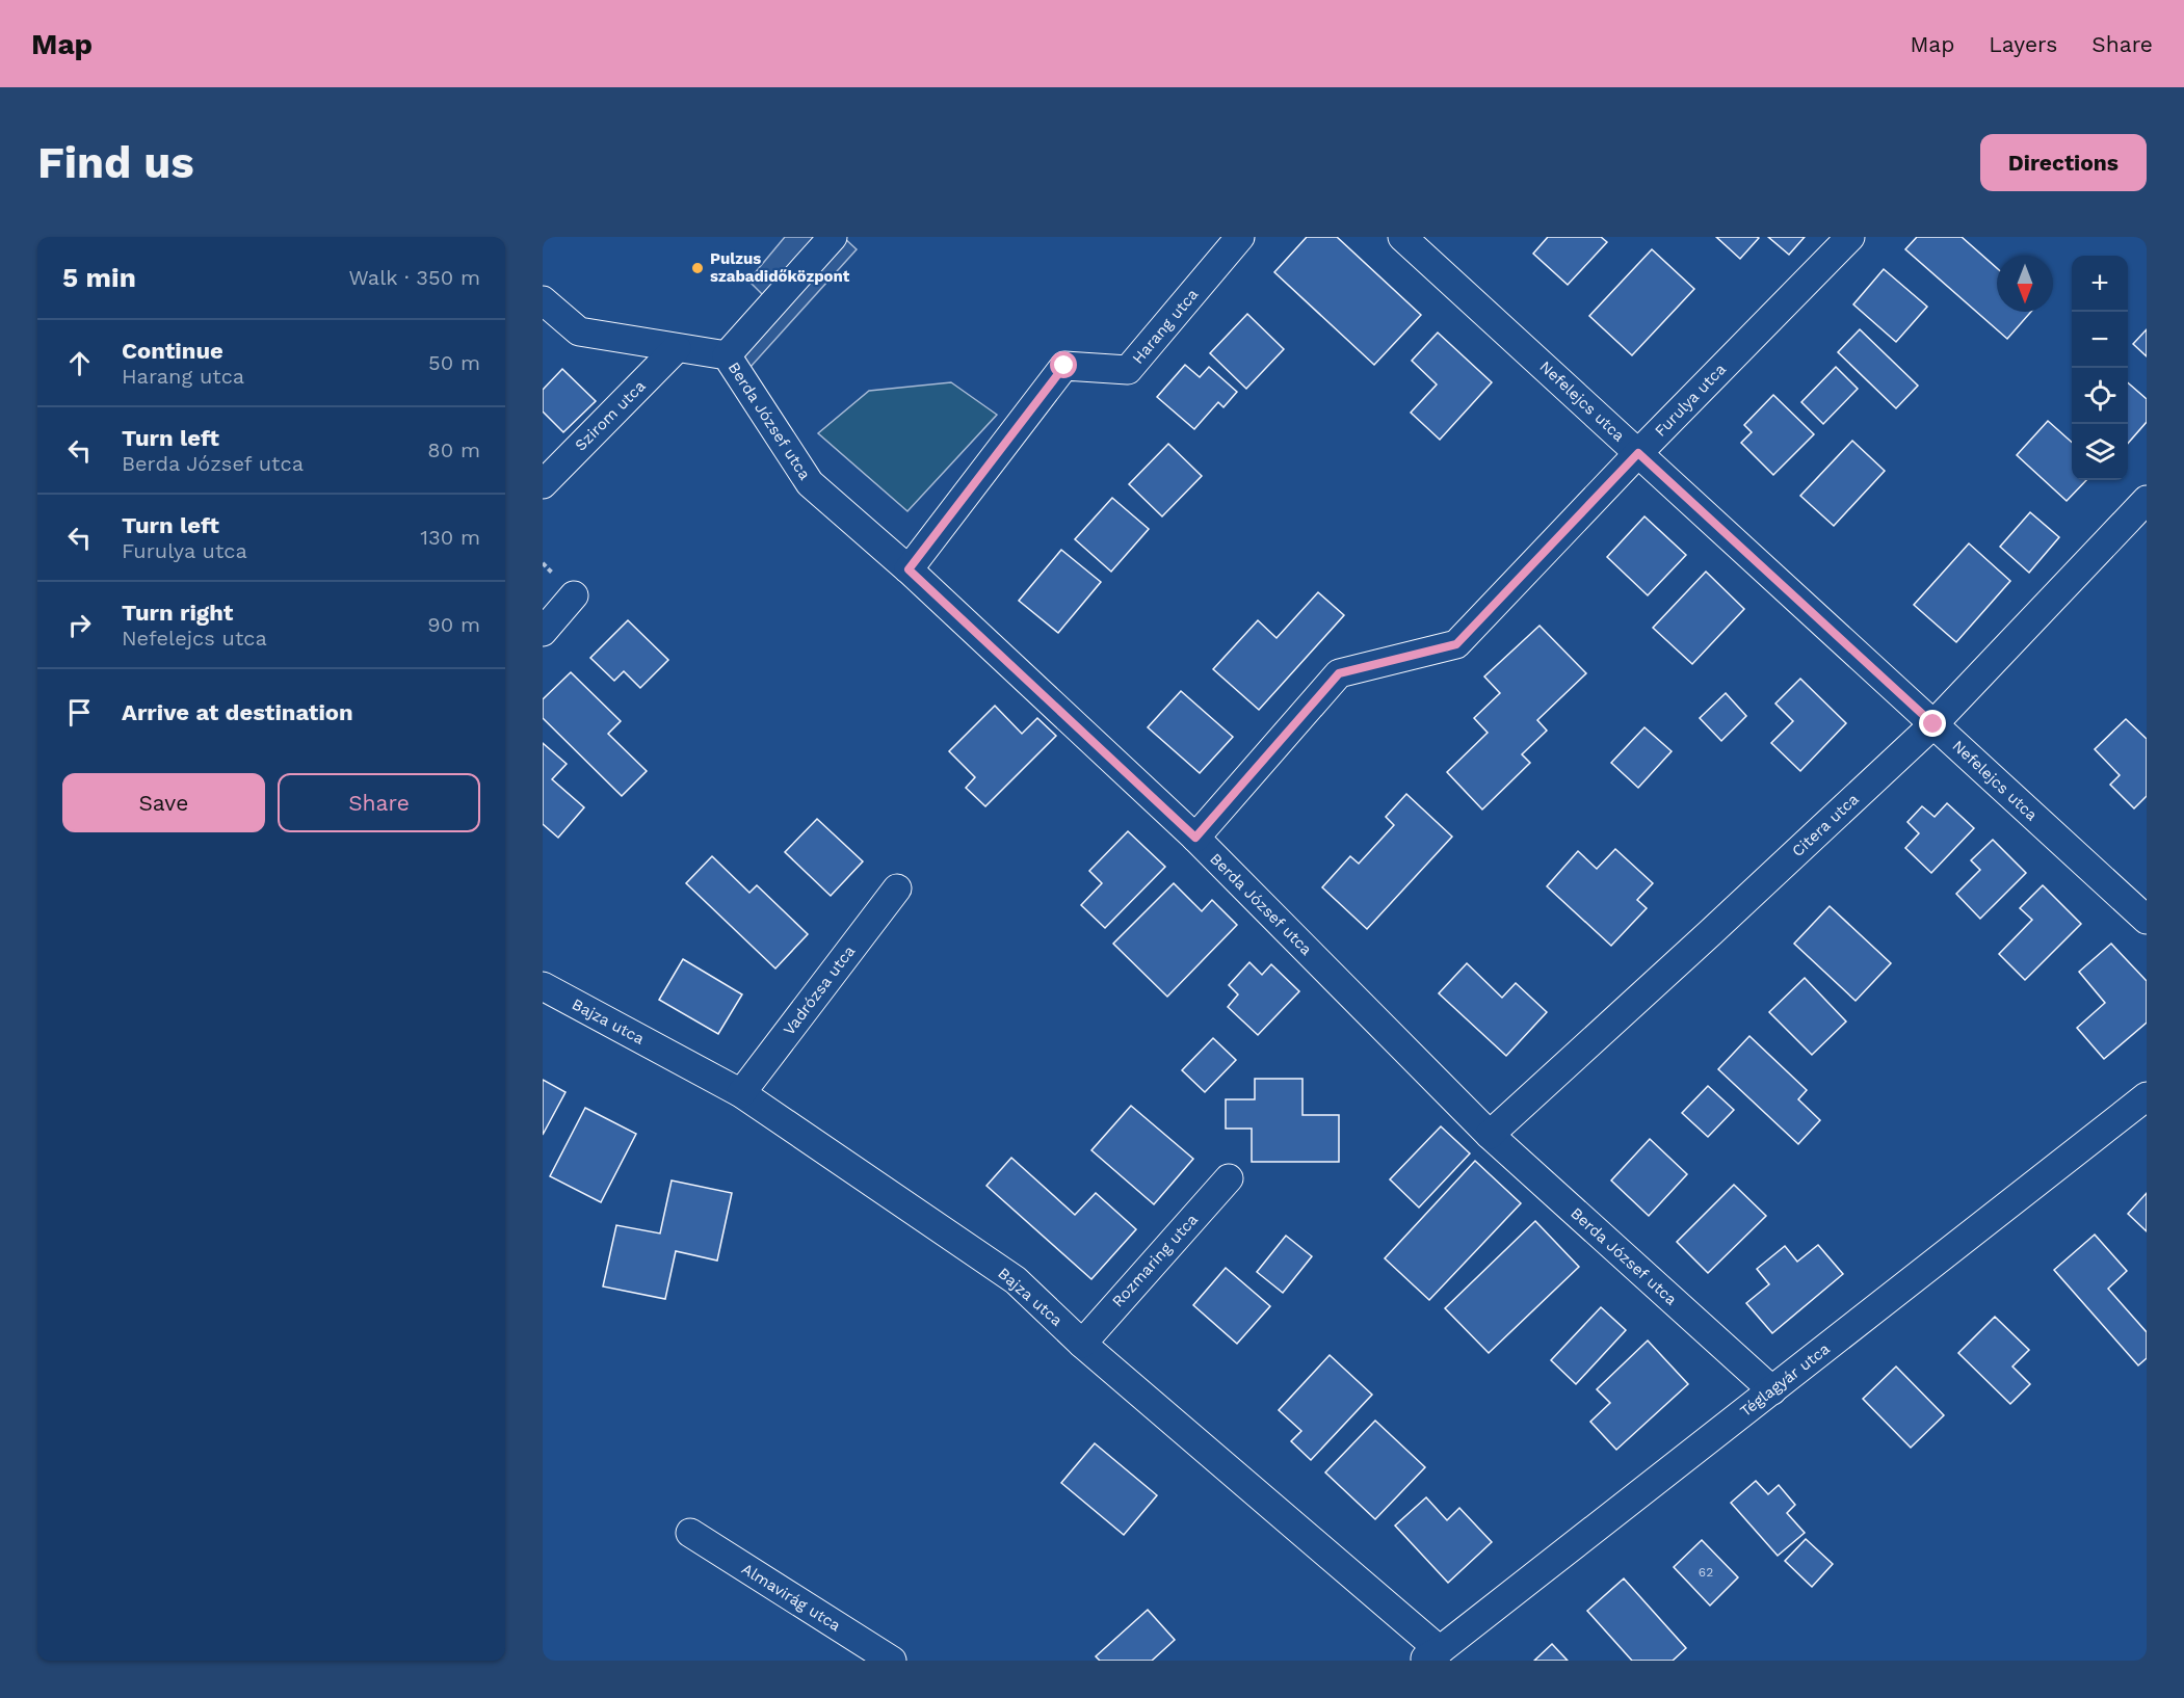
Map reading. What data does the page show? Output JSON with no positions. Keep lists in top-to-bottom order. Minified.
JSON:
{"streets":{"street":["Harang utca","Furulya utca","Nefelejcs utca","Szirom utca","Berda József utca","Citera utca","Vadrózsa utca","Bajza utca","Rozmaring utca","Téglagyár utca","Almavirág utca"]},"crossings":[["Harang utca","Berda József utca"],["Furulya utca","Nefelejcs utca"],["Furulya utca","Berda József utca"],["Nefelejcs utca","Citera utca"],["Szirom utca","Berda József utca"],["Berda József utca","Citera utca"],["Berda József utca","Téglagyár utca"],["Vadrózsa utca","Bajza utca"],["Bajza utca","Rozmaring utca"],["Bajza utca","Téglagyár utca"]],"places":["Pulzus szabadidőközpont"],"house_numbers":["62"],"north":"bottom","page":{"header":"Map","nav":["Map","Layers","Share"],"buttons":["Directions",["Save","Share"]],"title":"Find us","heading":["5 min","Walk · 350 m"],"map_buttons":["+","−"],"list":[["Continue","Harang utca","50 m"],["Turn left","Berda József utca","80 m"],["Turn left","Furulya utca","130 m"],["Turn right","Nefelejcs utca","90 m"],"Arrive at destination"]}}
